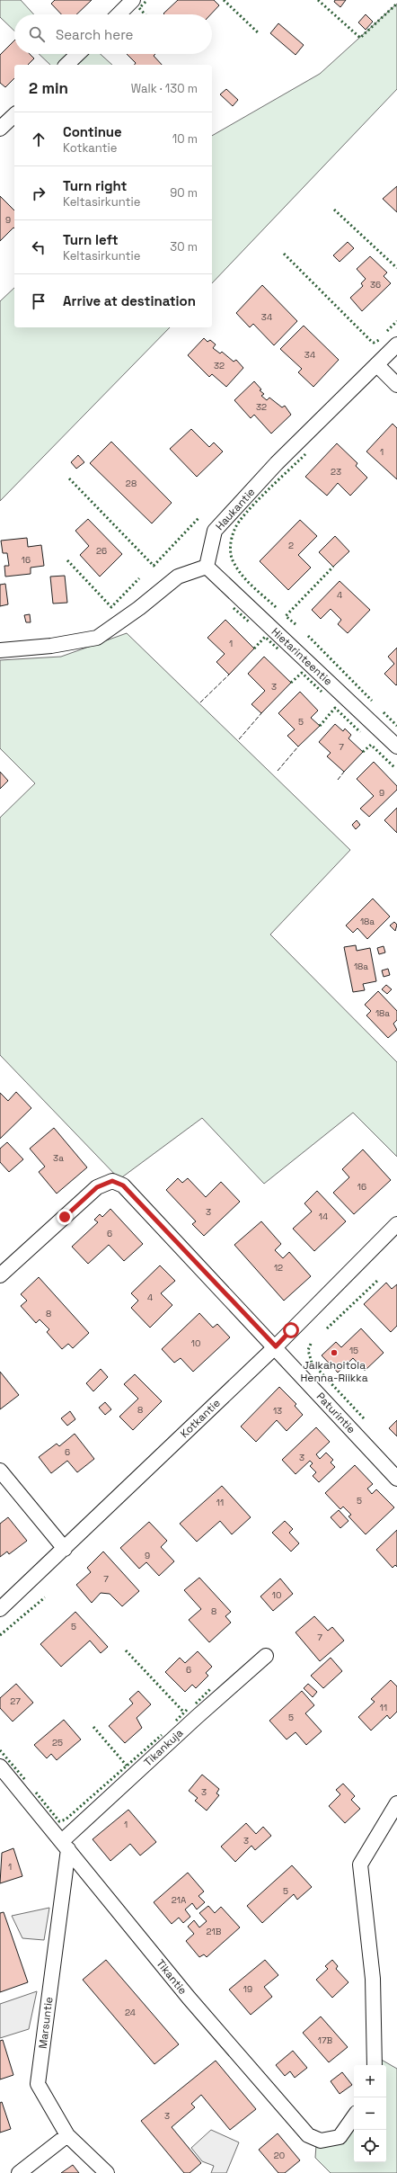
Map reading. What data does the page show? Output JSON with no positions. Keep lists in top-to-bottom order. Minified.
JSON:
{"streets":{"street":["Haukantie","Hietarinteentie","Paturintie","Kotkantie","Tikankuja","Tikantie","Marsuntie"]},"crossings":[["Haukantie","Hietarinteentie"],["Paturintie","Kotkantie"],["Tikankuja","Tikantie"],["Tikankuja","Marsuntie"],["Tikantie","Marsuntie"]],"places":["Jalkahoitola Henna-Riikka"],"house_numbers":["9","36","34","34","32","32","1","23","28","2","26","16","4","1","3","5","7","9","18a","18a","18a","3a","16","3","14","6","12","4","8","10","15","8","13","6","3","5","11","9","7","10","8","5","7","6","27","11","5","25","3","1","3","1","5","21A","21B","19","24","17B","3","20"],"page":{"search":"Search here","heading":["2 min","Walk · 130 m"],"list":[["Continue","Kotkantie","10 m"],["Turn right","Keltasirkuntie","90 m"],["Turn left","Keltasirkuntie","30 m"],"Arrive at destination"],"map_buttons":["+","−"]}}
